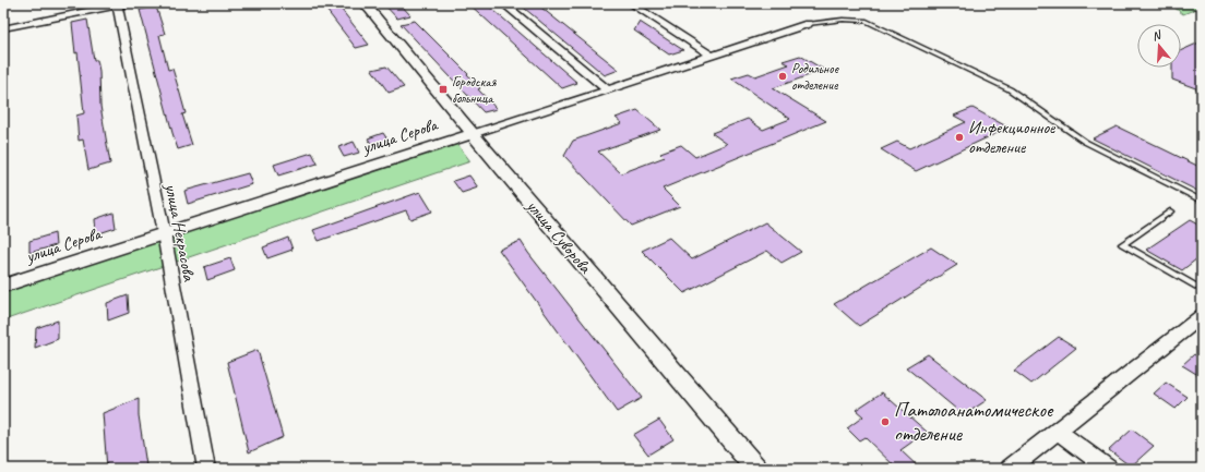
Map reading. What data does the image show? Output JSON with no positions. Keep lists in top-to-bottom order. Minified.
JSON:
{"streets":{"street":["улица Серова","улица Некрасова","улица Суворова"]},"crossings":[["улица Серова","улица Некрасова"],["улица Серова","улица Суворова"]],"places":{"other":["Родильное отделение","Инфекционное отделение","Патолоанатомическое отделение"],"transit":["Городская больница"]},"north":"top"}
